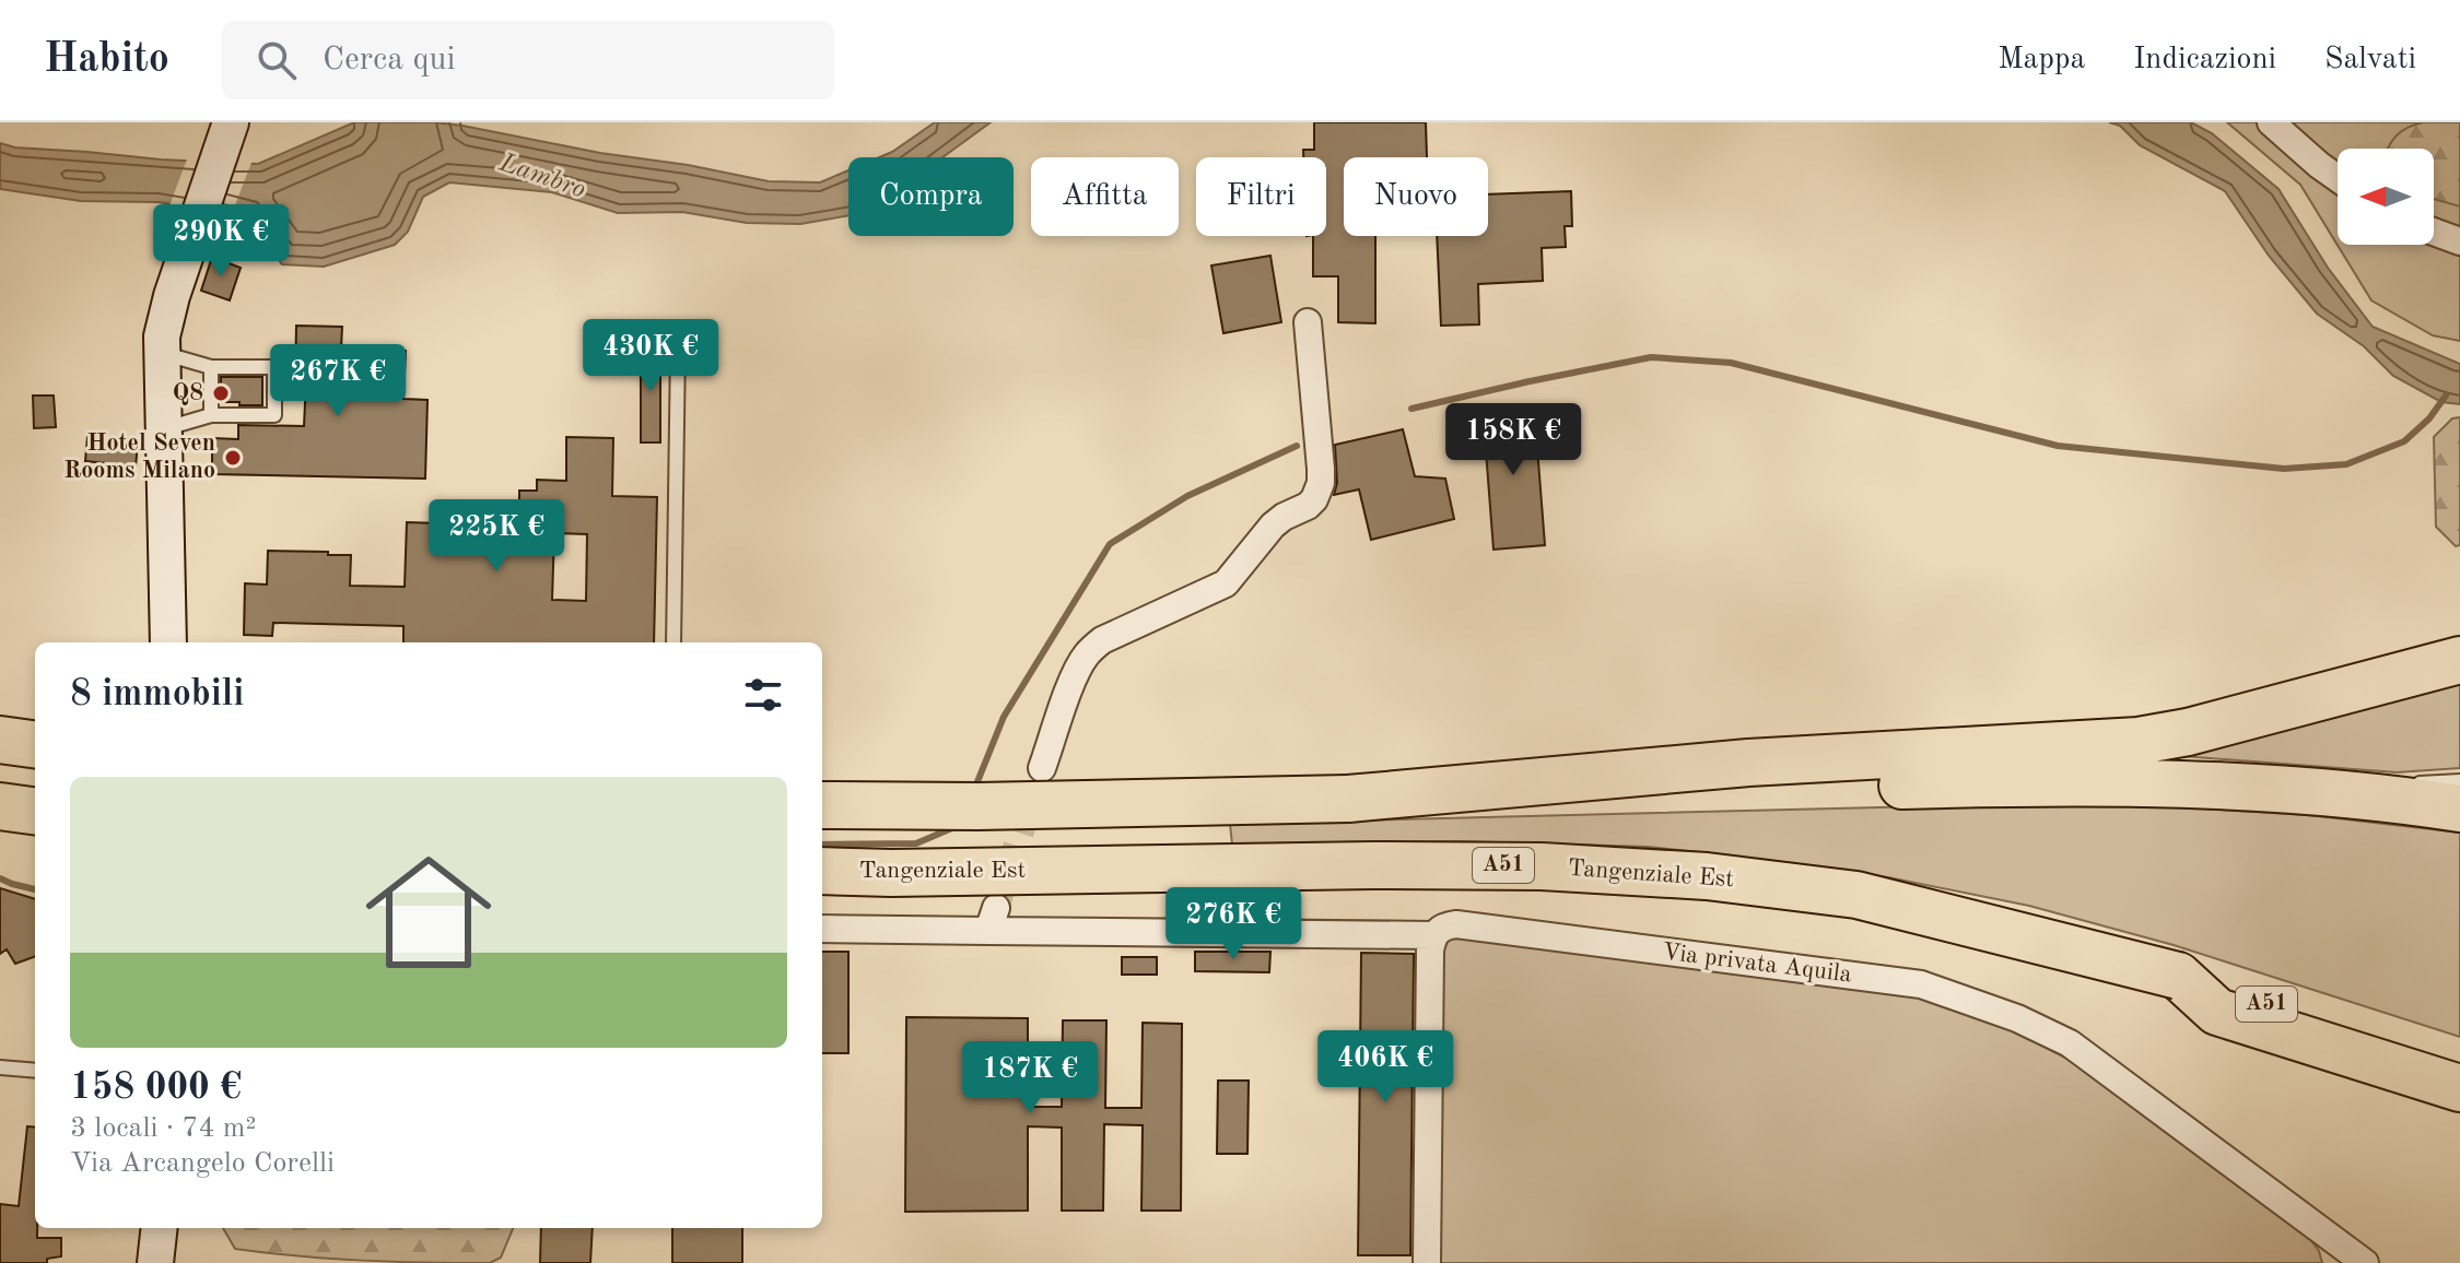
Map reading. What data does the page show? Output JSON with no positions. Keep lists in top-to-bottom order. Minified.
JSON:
{"streets":{"highway":["A51","Tangenziale Est"],"street":["Via privata Aquila"]},"water":["Lambro"],"places":["Q8","Hotel Seven Rooms Milano"],"north":"left","page":{"header":"Habito","search":"Cerca qui","nav":["Mappa","Indicazioni","Salvati"],"chip":["Compra","Affitta","Filtri","Nuovo"],"price":["290K €","430K €","267K €","158K €","225K €","276K €","406K €","187K €"],"heading":"8 immobili","list":[{"name":"158 000 €","note":"3 locali · 74 m² · Via Arcangelo Corelli"}]}}
